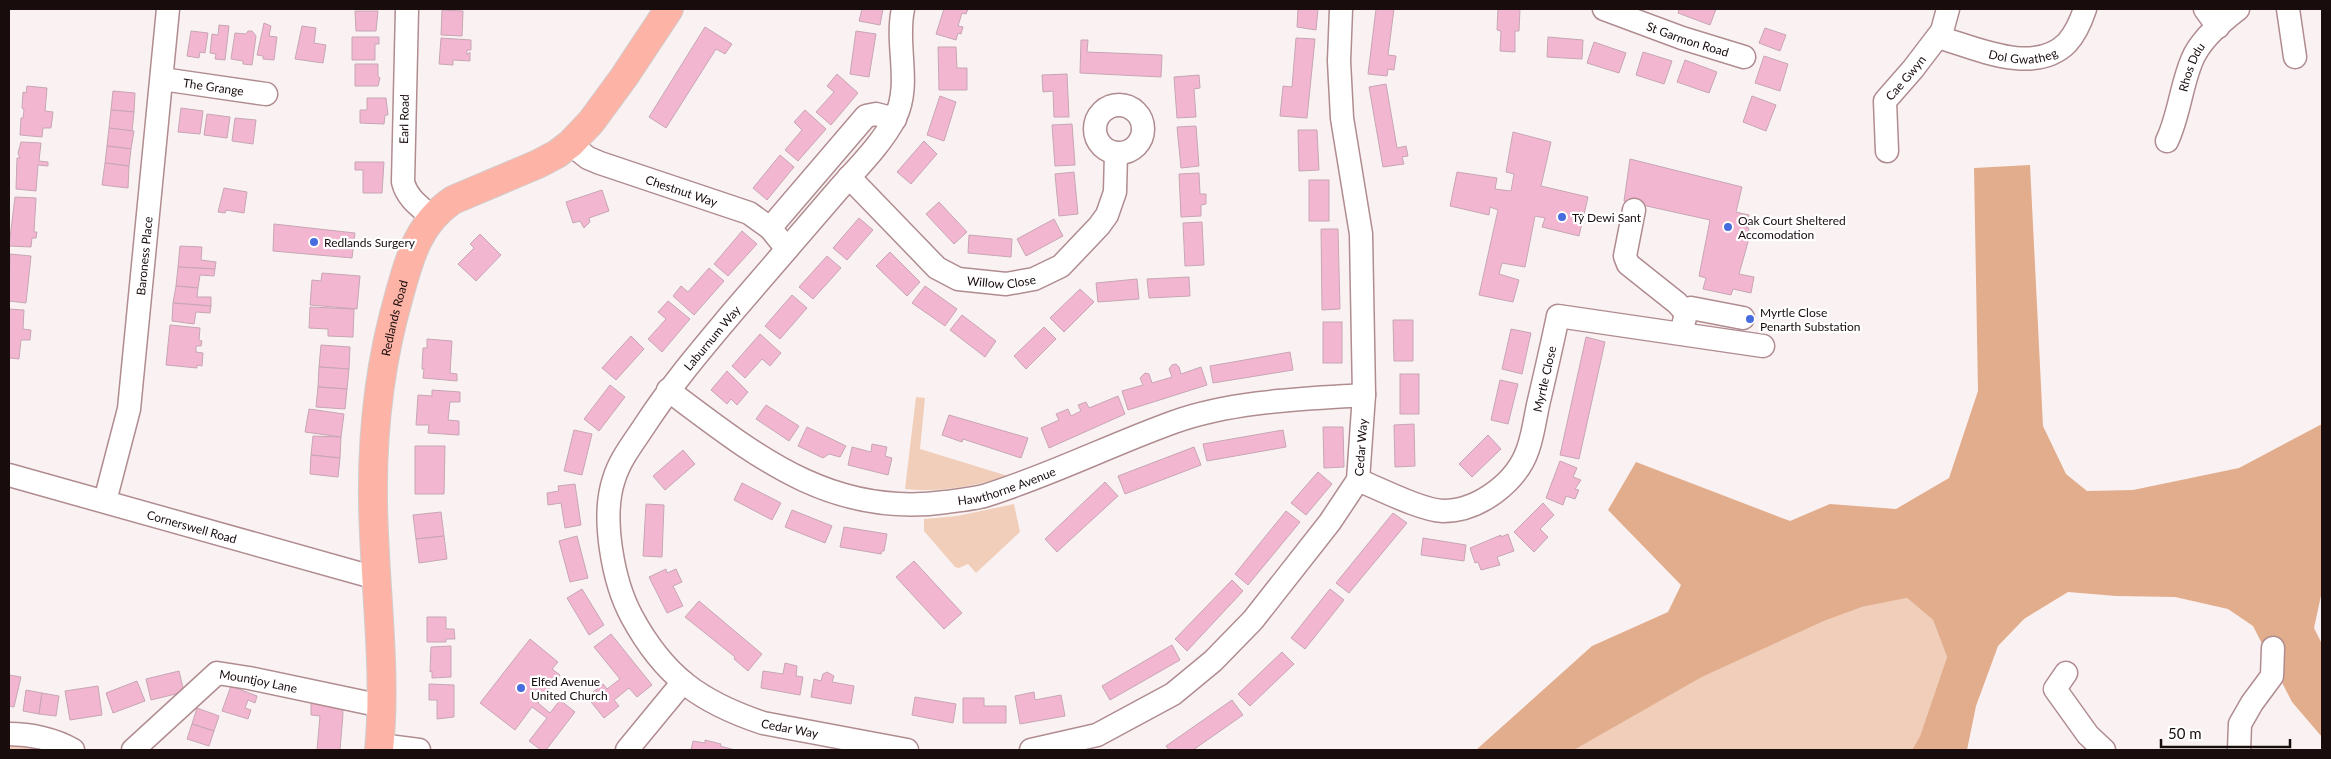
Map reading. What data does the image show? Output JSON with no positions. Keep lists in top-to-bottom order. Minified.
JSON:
{"streets":{"main road":["Redlands Road"],"street":["St Garmon Road","Dol Gwatheg","Rhos Ddu","Cae Gwyn","The Grange","Earl Road","Chestnut Way","Baroness Place","Willow Close","Laburnum Way","Myrtle Close","Cedar Way","Hawthorne Avenue","Cornerswell Road","Mountjoy Lane"]},"crossings":[["Dol Gwatheg","Cae Gwyn"],["The Grange","Baroness Place"],["Earl Road","Redlands Road"],["Chestnut Way","Redlands Road"],["Chestnut Way","Laburnum Way"],["Baroness Place","Cornerswell Road"],["Willow Close","Laburnum Way"],["Redlands Road","Cornerswell Road"],["Redlands Road","Mountjoy Lane"],["Laburnum Way","Cedar Way"],["Laburnum Way","Hawthorne Avenue"],["Myrtle Close","Cedar Way"],["Cedar Way","Hawthorne Avenue"]],"places":["Tŷ Dewi Sant","Oak Court Sheltered Accomodation","Redlands Surgery","Myrtle Close Penarth Substation","Elfed Avenue United Church"],"scale_bar":"50 m"}
